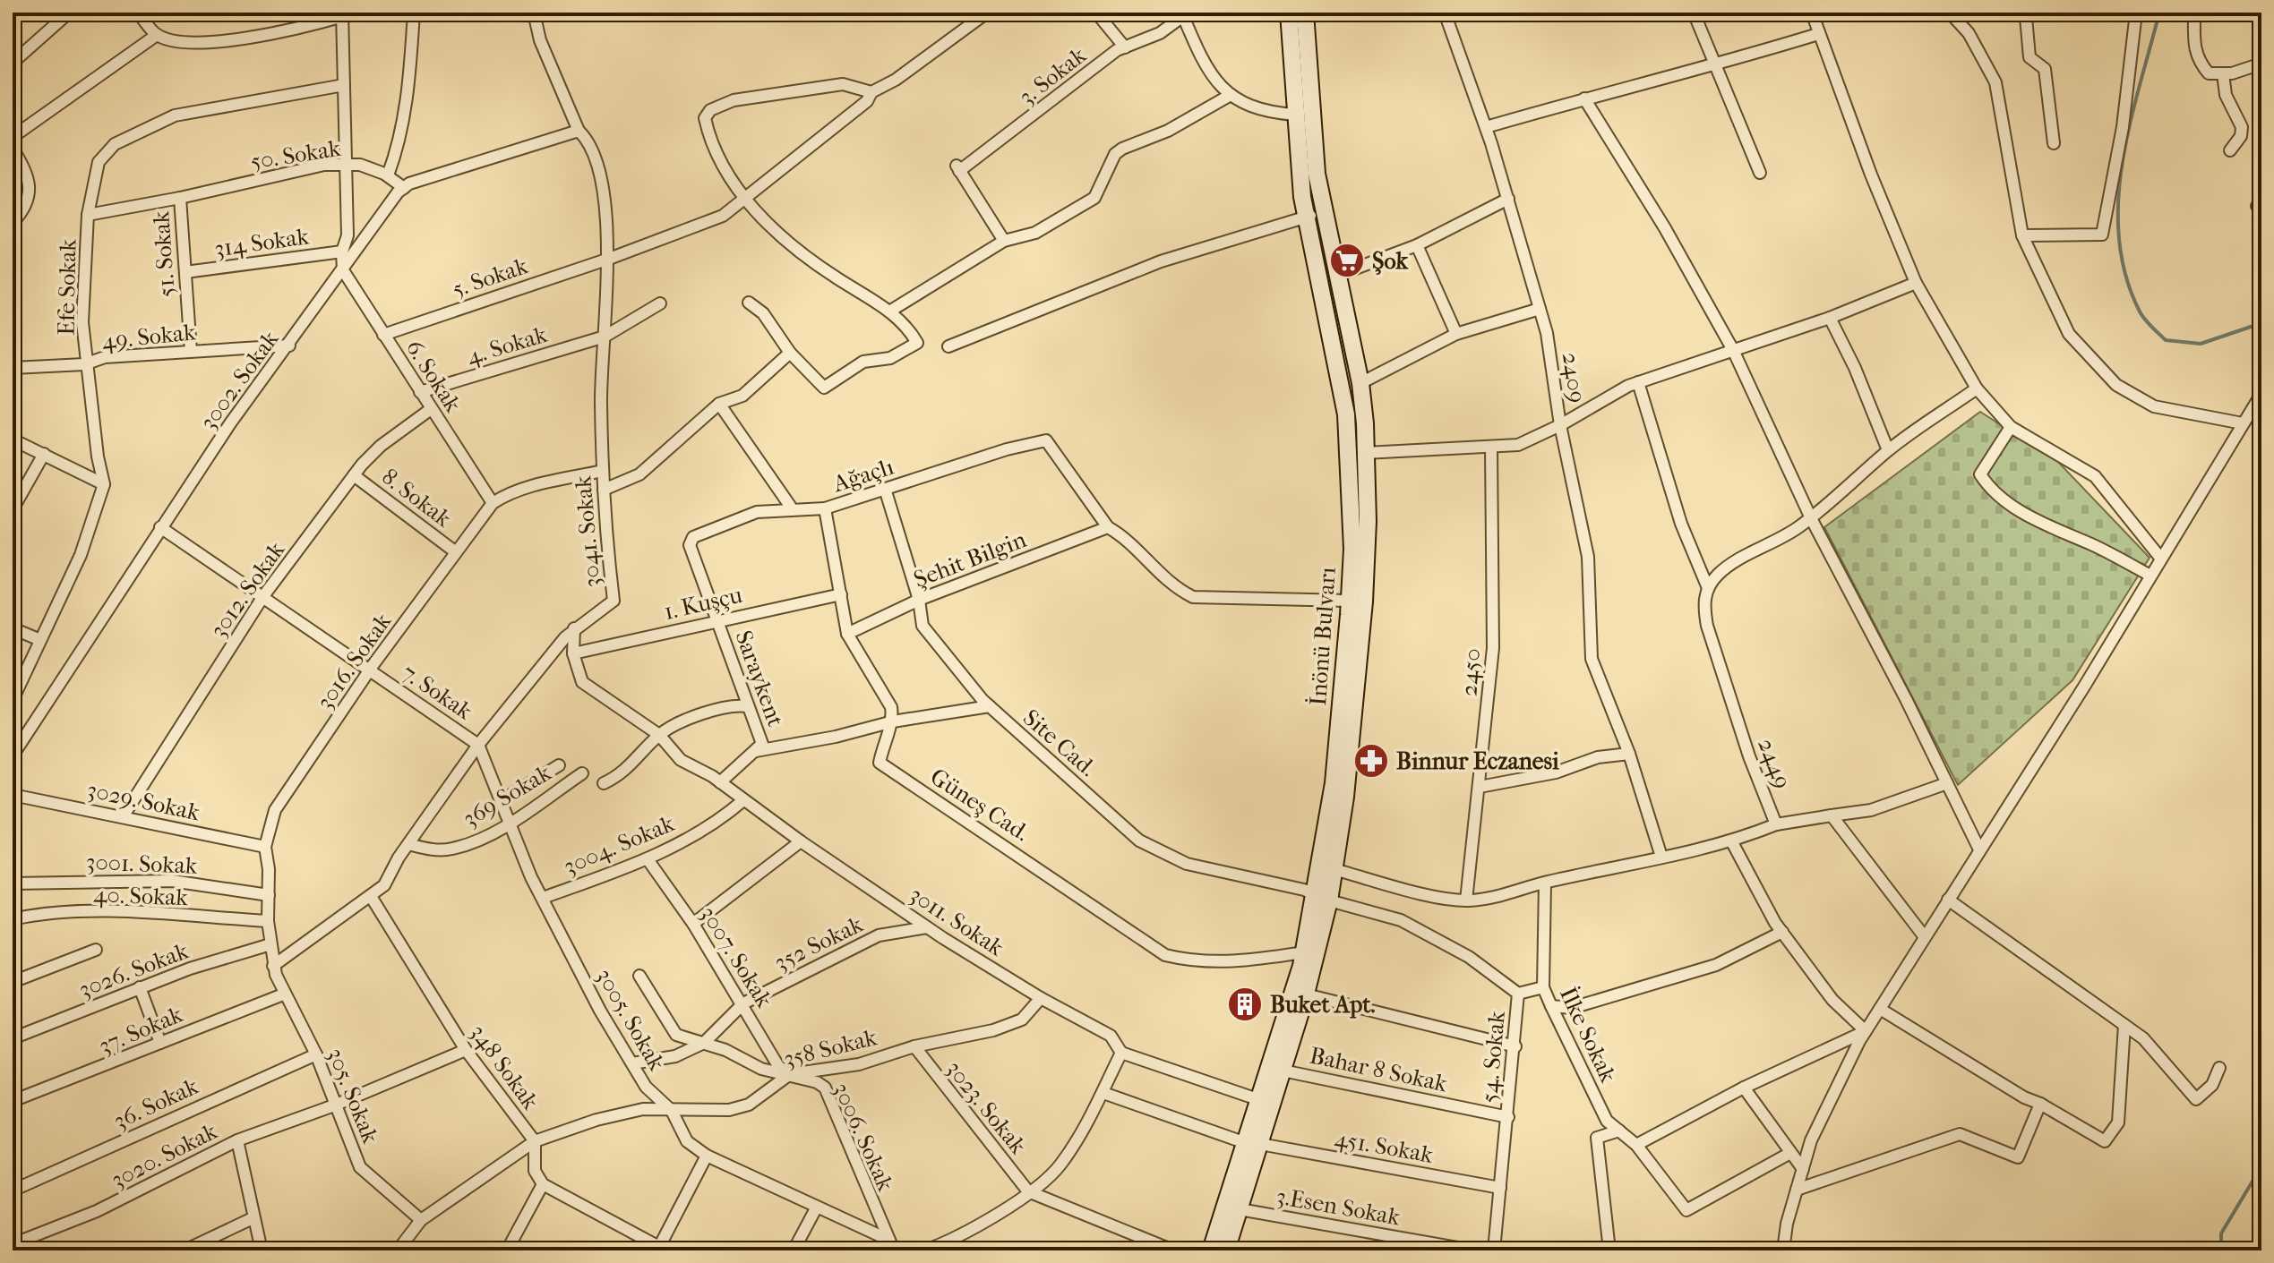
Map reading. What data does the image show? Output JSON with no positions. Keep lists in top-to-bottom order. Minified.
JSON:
{"streets":{"main road":["İnönü Bulvarı"],"street":["3. Sokak","50. Sokak","314 Sokak","51. Sokak","5. Sokak","Efe Sokak","49. Sokak","4. Sokak","6. Sokak","2409","3002. Sokak","Ağaçlı","8. Sokak","3041. Sokak","Şehit Bilgin","3012. Sokak","1. Kuşçu","3016. Sokak","2450","Saraykent","7. Sokak","Site Cad.","2449","369 Sokak","3029. Sokak","Güneş Cad.","3004. Sokak","3001. Sokak","40. Sokak","3011. Sokak","352 Sokak","3007. Sokak","3026. Sokak","3005. Sokak","37. Sokak","İlke Sokak","358 Sokak","54. Sokak","348 Sokak","Bahar 8 Sokak","305. Sokak","36. Sokak","3023. Sokak","3006. Sokak","451. Sokak","3020. Sokak","3.Esen Sokak"]},"crossings":[["3. Sokak","İnönü Bulvarı"],["50. Sokak","51. Sokak"],["50. Sokak","Efe Sokak"],["314 Sokak","51. Sokak"],["51. Sokak","49. Sokak"],["5. Sokak","6. Sokak"],["5. Sokak","3041. Sokak"],["Efe Sokak","49. Sokak"],["49. Sokak","3002. Sokak"],["4. Sokak","6. Sokak"],["4. Sokak","3041. Sokak"],["6. Sokak","3002. Sokak"],["6. Sokak","3012. Sokak"],["6. Sokak","3016. Sokak"],["2409","2449"],["3002. Sokak","7. Sokak"],["Ağaçlı","Şehit Bilgin"],["Ağaçlı","Saraykent"],["Ağaçlı","Site Cad."],["8. Sokak","3012. Sokak"],["8. Sokak","3016. Sokak"],["3041. Sokak","3016. Sokak"],["3041. Sokak","7. Sokak"],["3041. Sokak","369 Sokak"],["3041. Sokak","3011. Sokak"],["3041. Sokak","3005. Sokak"],["3041. Sokak","348 Sokak"],["3041. Sokak","305. Sokak"],["Şehit Bilgin","Site Cad."],["3012. Sokak","7. Sokak"],["3012. Sokak","3029. Sokak"],["1. Kuşçu","Saraykent"],["1. Kuşçu","3011. Sokak"],["İnönü Bulvarı","Site Cad."],["İnönü Bulvarı","2449"],["İnönü Bulvarı","Güneş Cad."],["İnönü Bulvarı","54. Sokak"],["İnönü Bulvarı","451. Sokak"],["3016. Sokak","7. Sokak"],["3016. Sokak","3029. Sokak"],["3016. Sokak","3001. Sokak"],["3016. Sokak","40. Sokak"],["3016. Sokak","3026. Sokak"],["3016. Sokak","305. Sokak"],["2450","2449"],["7. Sokak","3005. Sokak"],["Site Cad.","54. Sokak"],["2449","İlke Sokak"],["369 Sokak","3005. Sokak"],["3004. Sokak","3011. Sokak"],["3004. Sokak","3007. Sokak"],["3004. Sokak","3005. Sokak"],["3011. Sokak","352 Sokak"],["3011. Sokak","358 Sokak"],["352 Sokak","3007. Sokak"],["352 Sokak","3006. Sokak"],["3007. Sokak","358 Sokak"],["3007. Sokak","3006. Sokak"],["3005. Sokak","358 Sokak"],["3005. Sokak","3006. Sokak"],["37. Sokak","305. Sokak"],["358 Sokak","348 Sokak"],["358 Sokak","3023. Sokak"],["358 Sokak","3006. Sokak"],["54. Sokak","Bahar 8 Sokak"],["54. Sokak","451. Sokak"],["348 Sokak","305. Sokak"],["348 Sokak","3020. Sokak"],["305. Sokak","36. Sokak"],["305. Sokak","3020. Sokak"]],"places":{"supermarket":["Şok"],"pharmacy":["Binnur Eczanesi"],"building":["Buket Apt."]}}
